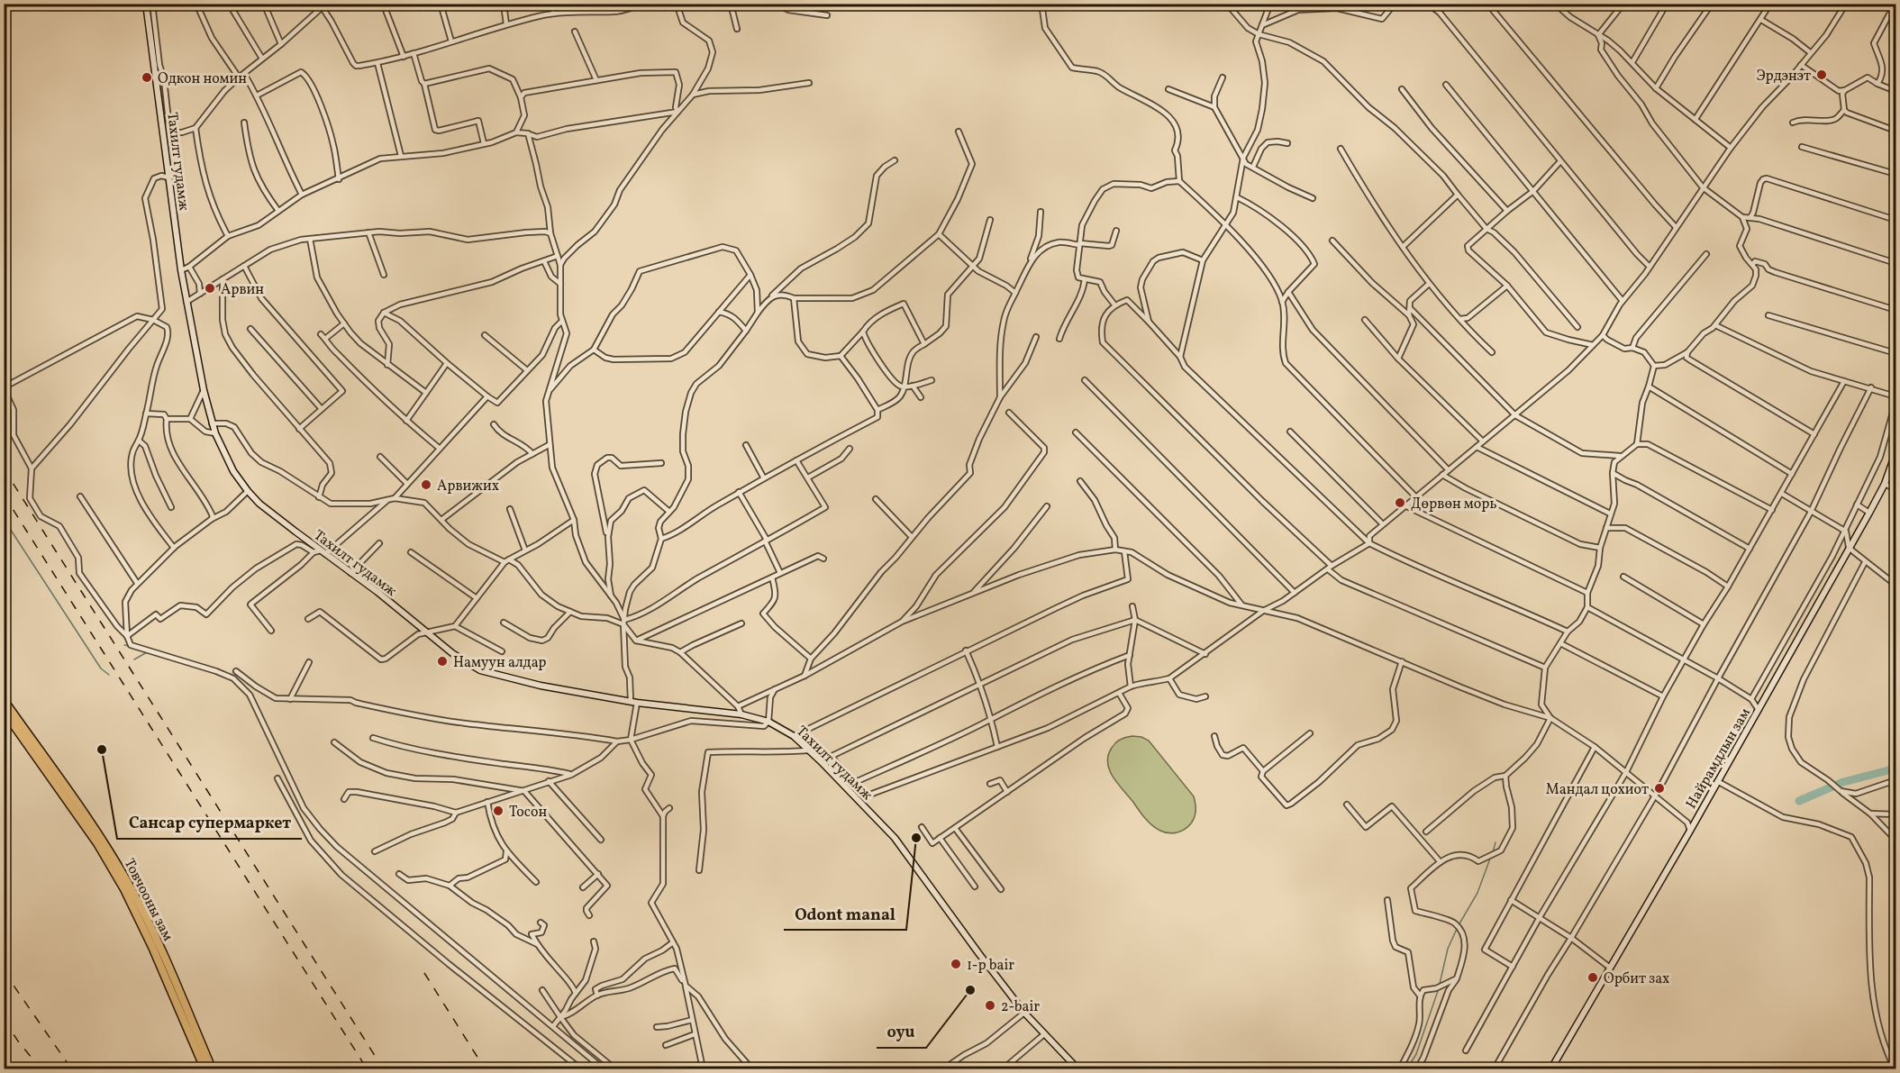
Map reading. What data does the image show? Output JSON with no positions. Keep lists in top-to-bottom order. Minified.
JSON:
{"streets":{"highway":["Товчооны зам"],"main road":["Тахилт гудамж","Найрамдлын зам"]},"places":["Эрдэнэт","Одкон номин","Арвин","Арвижих","Дөрвөн морь","Намуун алдар","Сансар супермаркет","Мандал цохиот","Тосон","Odont manal","1-p bair","Орбит зах","oyu","2-bair"]}
